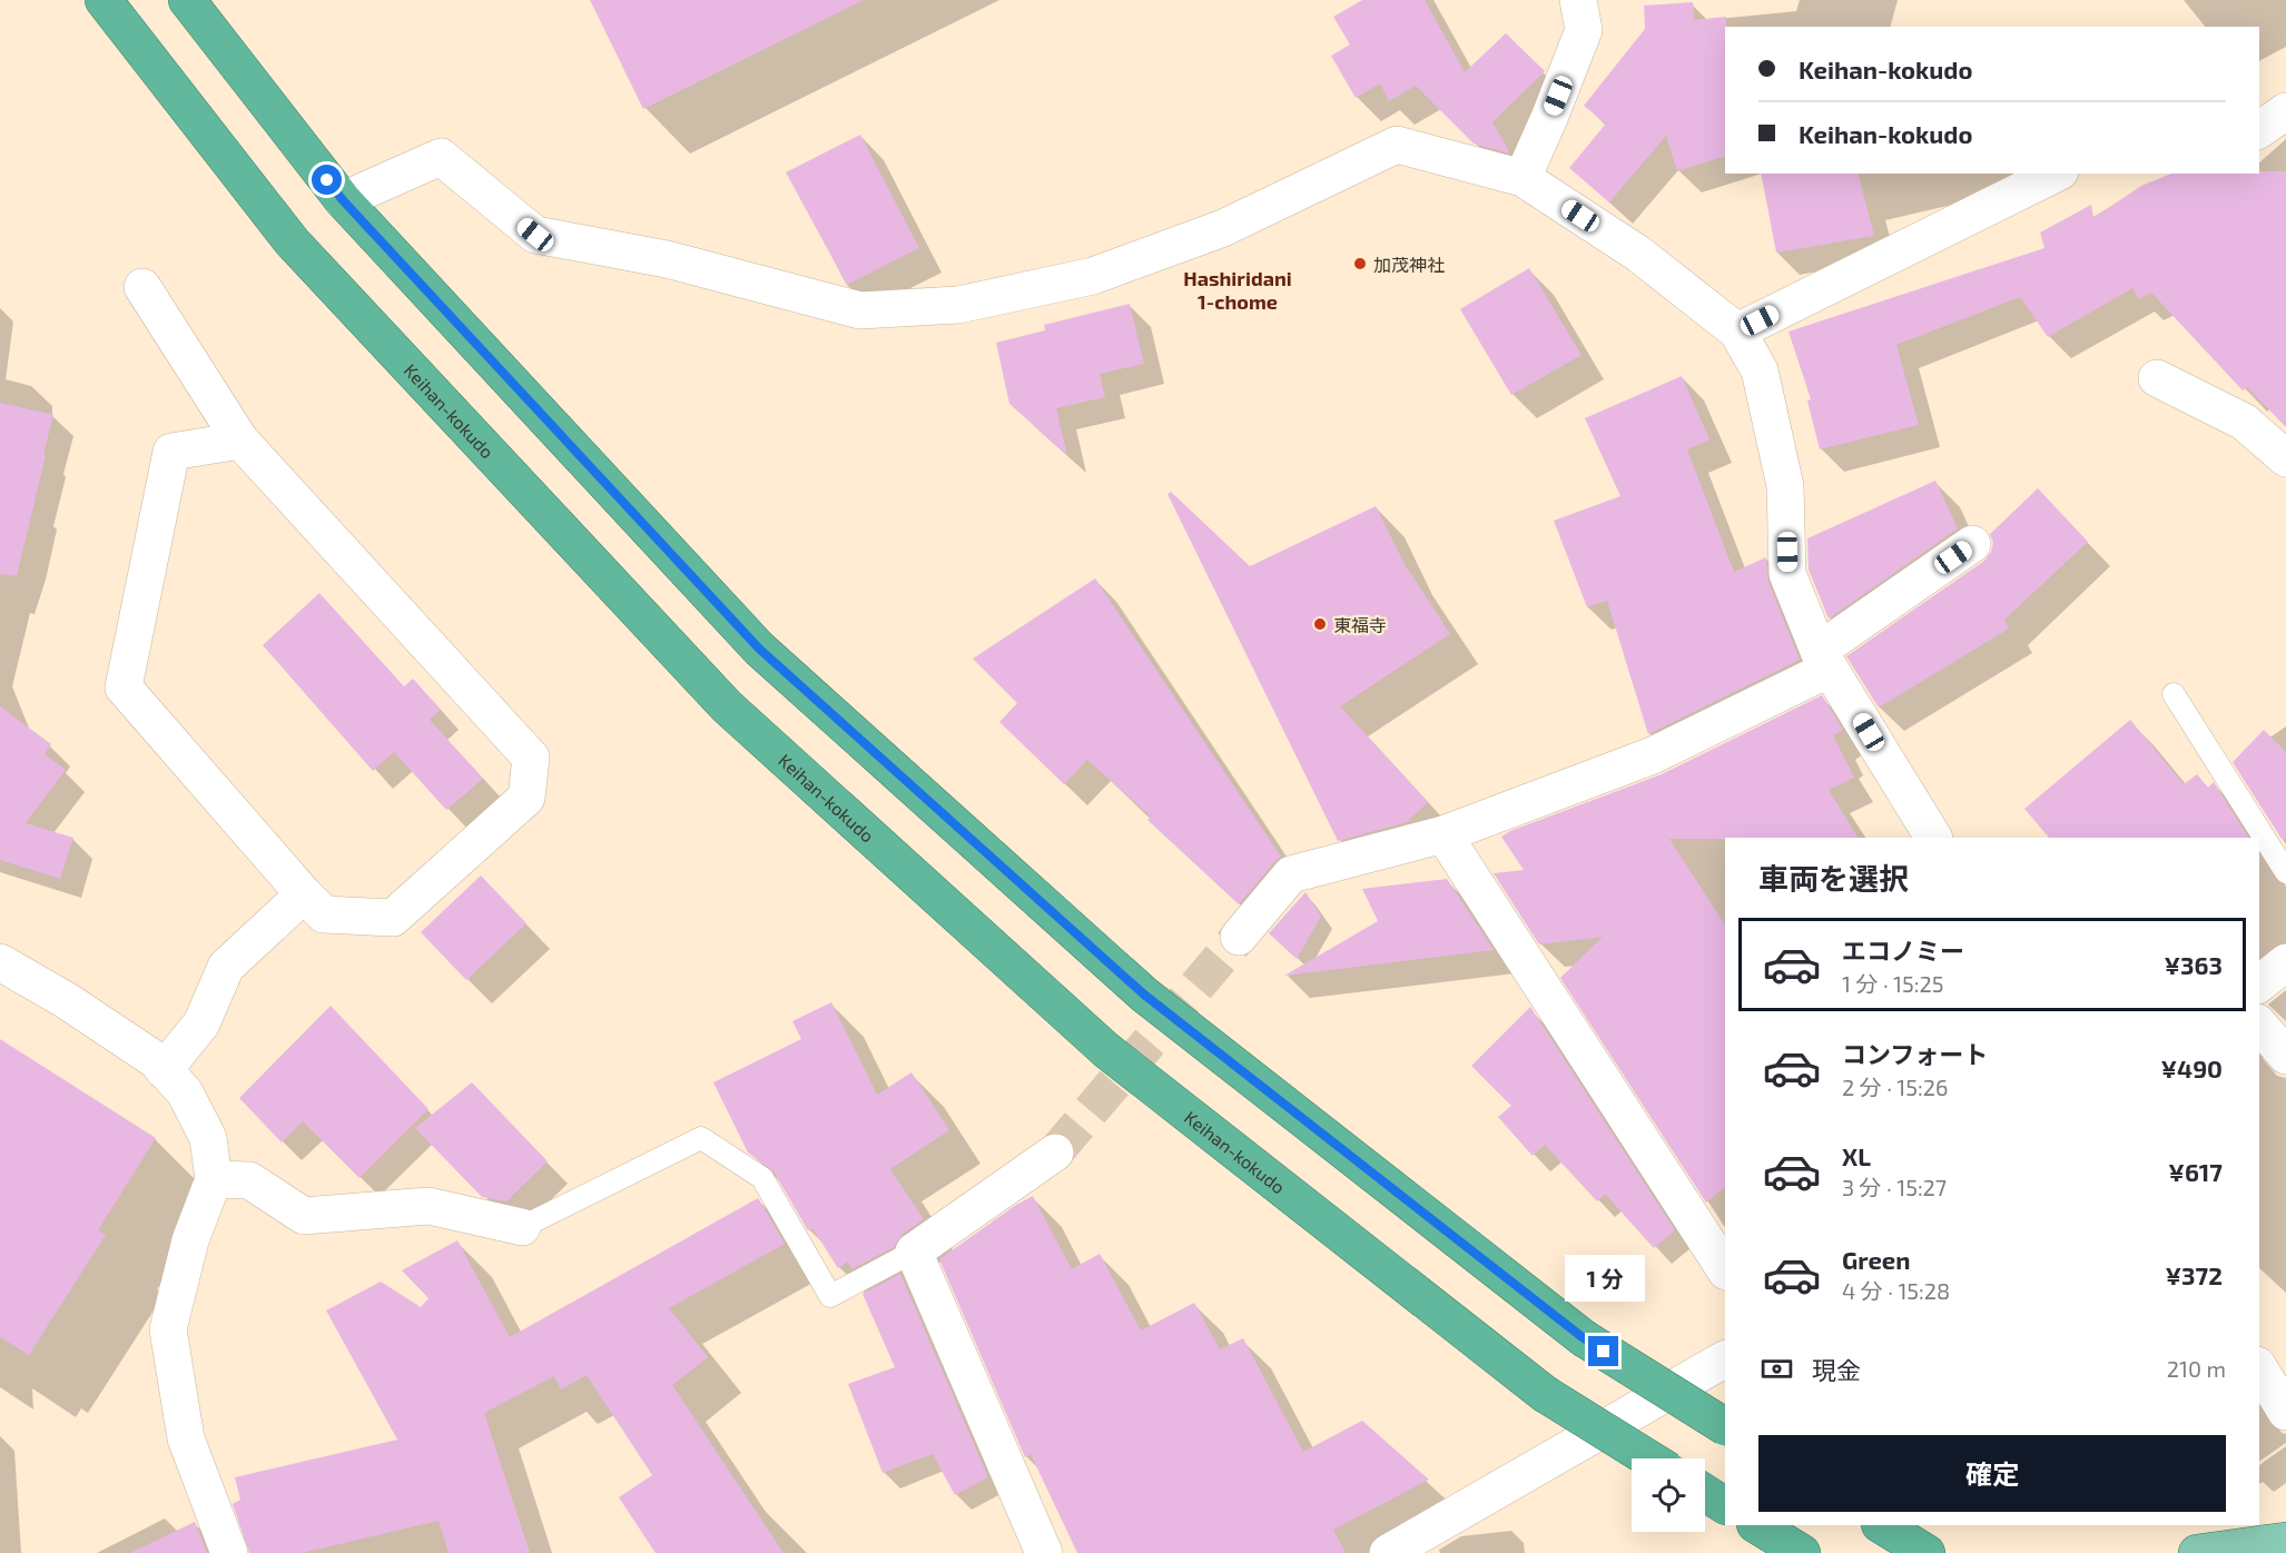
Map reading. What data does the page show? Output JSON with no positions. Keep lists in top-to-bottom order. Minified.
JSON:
{"streets":{"highway":["Keihan-kokudo"]},"districts":["Hashiridani 1-chome"],"places":["加茂神社","東福寺"],"page":{"banner":["Keihan-kokudo","Keihan-kokudo"],"heading":"車両を選択","list":[{"name":"エコノミー","note":"1 分 · 15:25","value":"¥363"},{"name":"コンフォート","note":"2 分 · 15:26","value":"¥490"},{"name":"XL","note":"3 分 · 15:27","value":"¥617"},{"name":"Green","note":"4 分 · 15:28","value":"¥372"}],"bubble":"1 分","pay":["現金","210 m"],"buttons":"確定"}}
